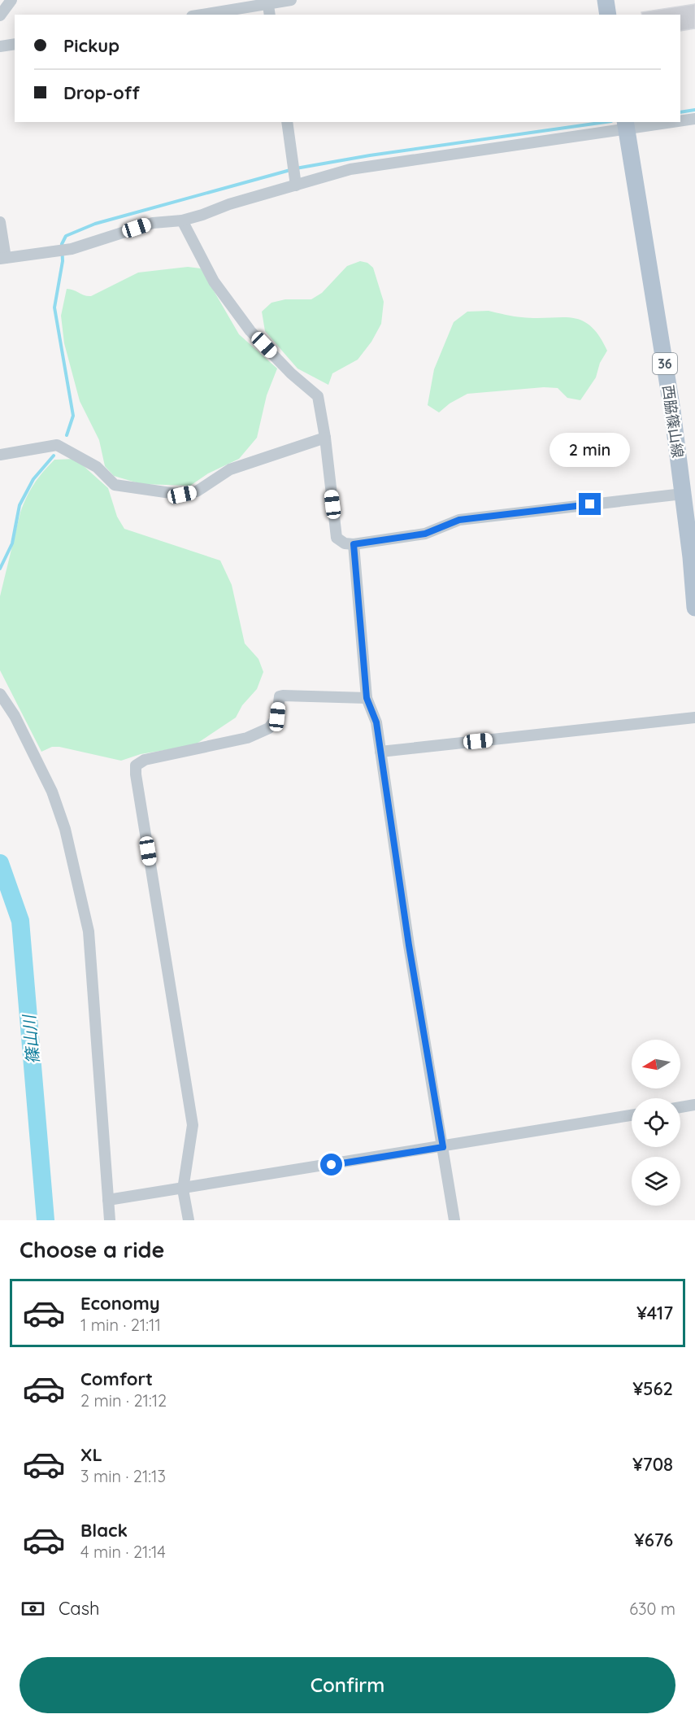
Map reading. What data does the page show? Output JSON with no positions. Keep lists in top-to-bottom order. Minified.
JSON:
{"streets":{"main road":["36","西脇篠山線"]},"water":["篠山川"],"north":"left","page":{"banner":["Pickup","Drop-off"],"bubble":"2 min","heading":"Choose a ride","list":[{"name":"Economy","note":"1 min · 21:11","value":"¥417"},{"name":"Comfort","note":"2 min · 21:12","value":"¥562"},{"name":"XL","note":"3 min · 21:13","value":"¥708"},{"name":"Black","note":"4 min · 21:14","value":"¥676"}],"pay":["Cash","630 m"],"buttons":"Confirm"}}
